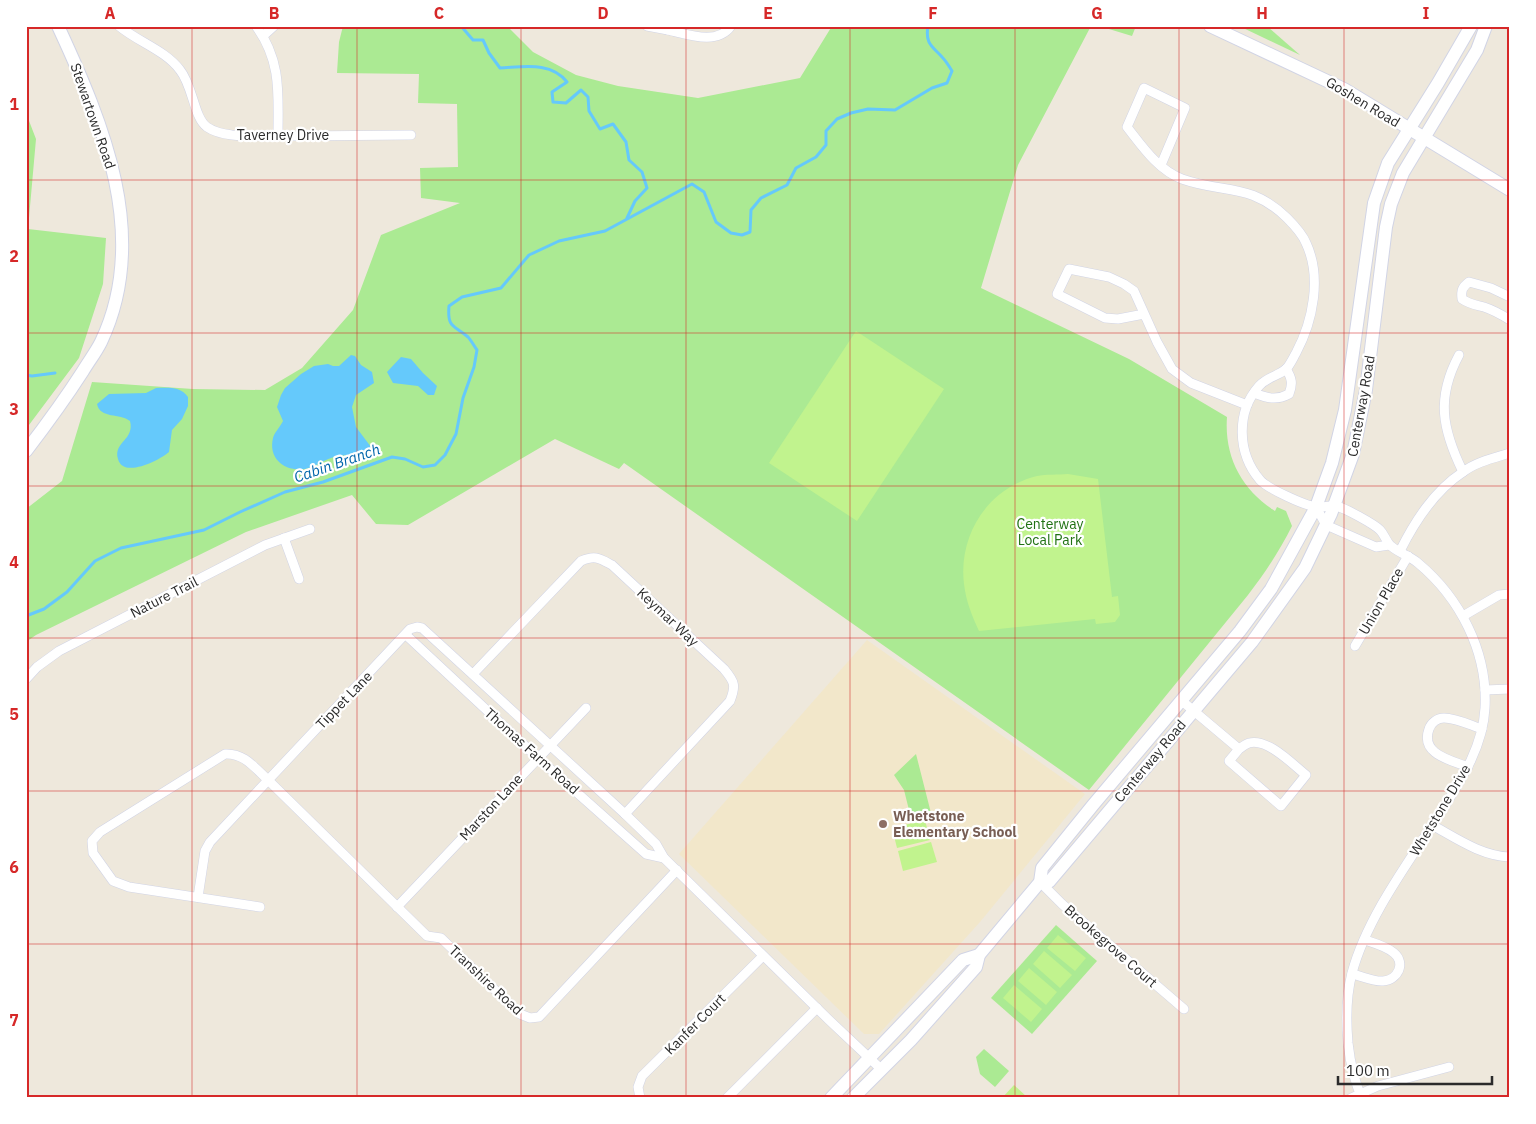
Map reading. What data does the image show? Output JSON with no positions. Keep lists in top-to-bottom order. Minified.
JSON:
{"streets":{"street":["Goshen Road","Stewartown Road","Taverney Drive","Centerway Road","Nature Trail","Union Place","Keymar Way","Tippet Lane","Thomas Farm Road","Marston Lane","Whetstone Drive","Brookegrove Court","Transhire Road","Kanfer Court"]},"crossings":[["Goshen Road","Centerway Road"],["Centerway Road","Thomas Farm Road"],["Centerway Road","Whetstone Drive"],["Centerway Road","Brookegrove Court"],["Union Place","Whetstone Drive"],["Keymar Way","Thomas Farm Road"],["Tippet Lane","Thomas Farm Road"],["Tippet Lane","Transhire Road"],["Thomas Farm Road","Marston Lane"],["Thomas Farm Road","Transhire Road"],["Thomas Farm Road","Kanfer Court"],["Marston Lane","Transhire Road"]],"water":["Cabin Branch"],"parks":["Centerway Local Park"],"places":["Whetstone Elementary School"],"scale_bar":"100 m","grid":{"columns":["A","B","C","D","E","F","G","H","I"],"rows":["1","2","3","4","5","6","7"]}}
